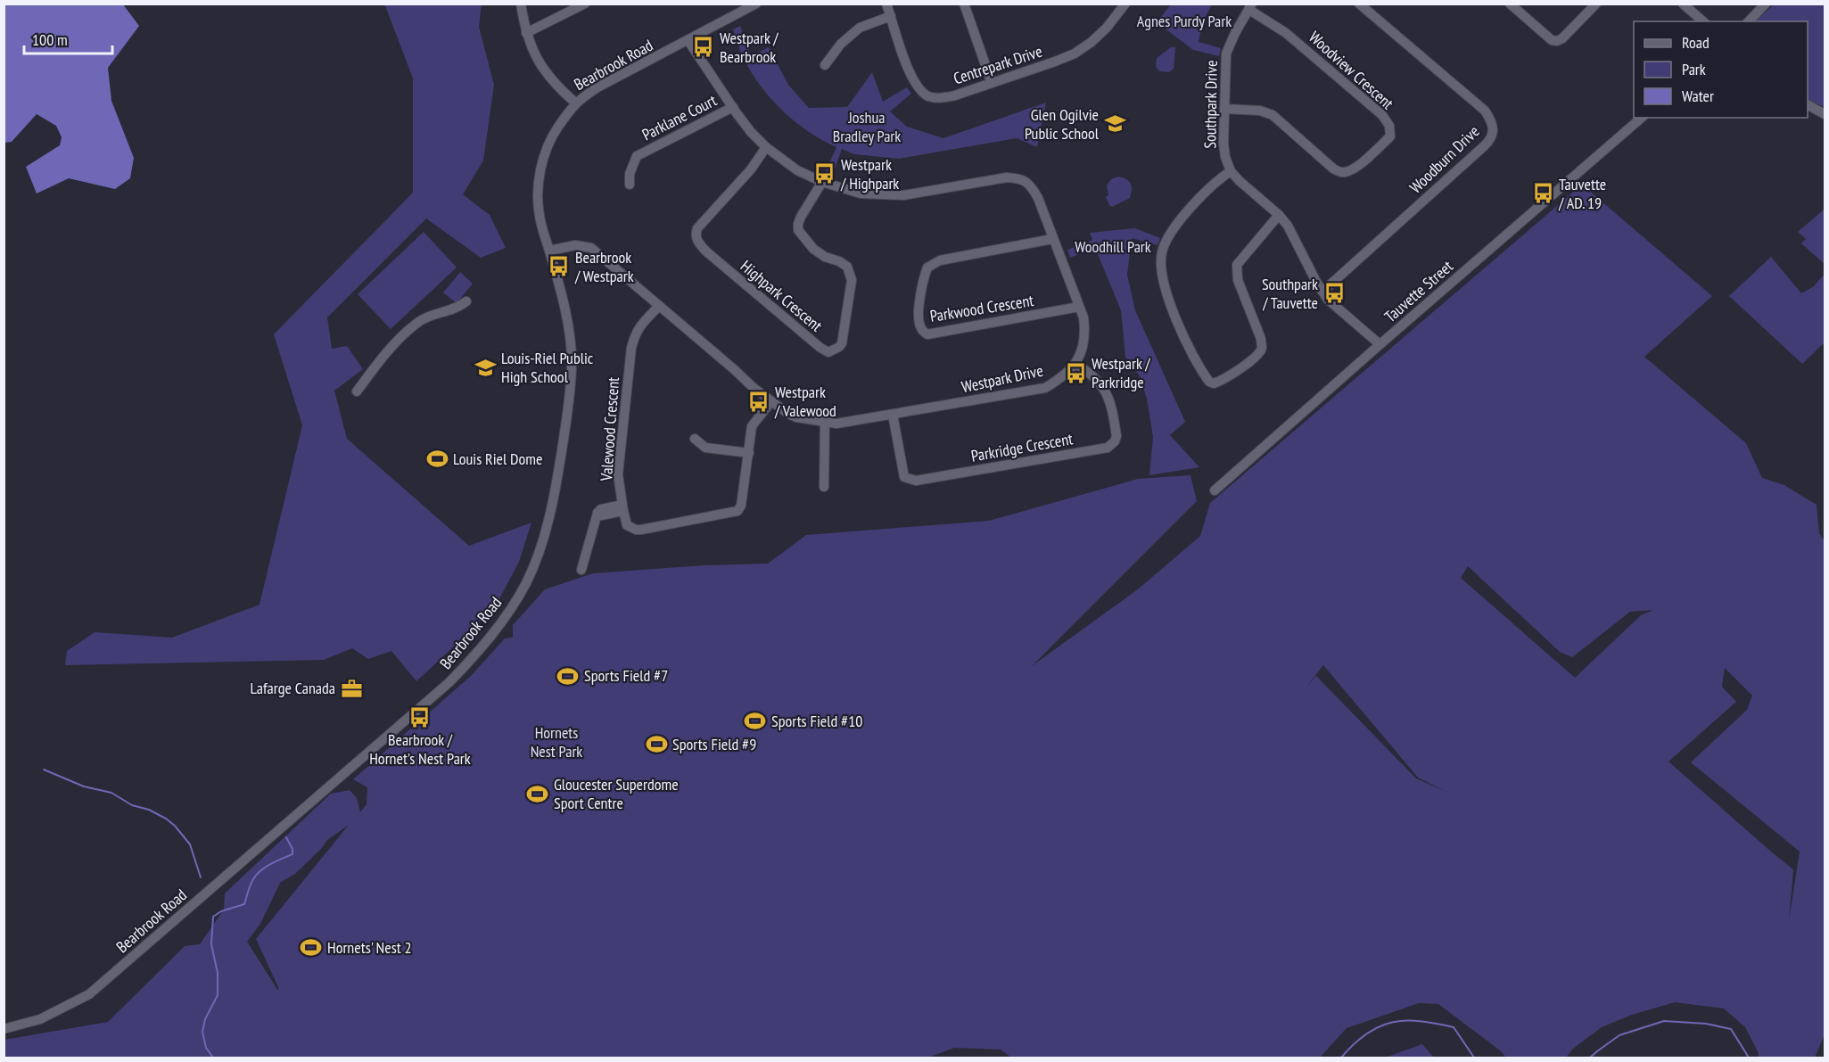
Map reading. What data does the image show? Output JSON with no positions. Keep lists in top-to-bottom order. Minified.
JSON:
{"streets":{"street":["Bearbrook Road","Centrepark Drive","Woodview Crescent","Southpark Drive","Parklane Court","Woodburn Drive","Tauvette Street","Highpark Crescent","Parkwood Crescent","Westpark Drive","Valewood Crescent","Parkridge Crescent"]},"crossings":[["Bearbrook Road","Westpark Drive"],["Woodview Crescent","Southpark Drive"],["Parklane Court","Westpark Drive"],["Highpark Crescent","Westpark Drive"],["Parkwood Crescent","Westpark Drive"],["Westpark Drive","Valewood Crescent"],["Westpark Drive","Parkridge Crescent"]],"parks":["Agnes Purdy Park","Joshua Bradley Park","Woodhill Park","Hornets Nest Park"],"places":{"bus stop":["Westpark / Bearbrook","Westpark / Highpark","Tauvette / AD. 19","Bearbrook / Westpark","Southpark / Tauvette","Westpark / Parkridge","Westpark / Valewood","Bearbrook / Hornet's Nest Park"],"school or university":["Glen Ogilvie Public School","Louis-Riel Public High School"],"sports":["Louis Riel Dome","Sports Field #7","Sports Field #10","Sports Field #9","Gloucester Superdome Sport Centre","Hornets' Nest 2"],"office":["Lafarge Canada"]},"legend":["Road","Park","Water"],"scale_bar":"100 m"}
